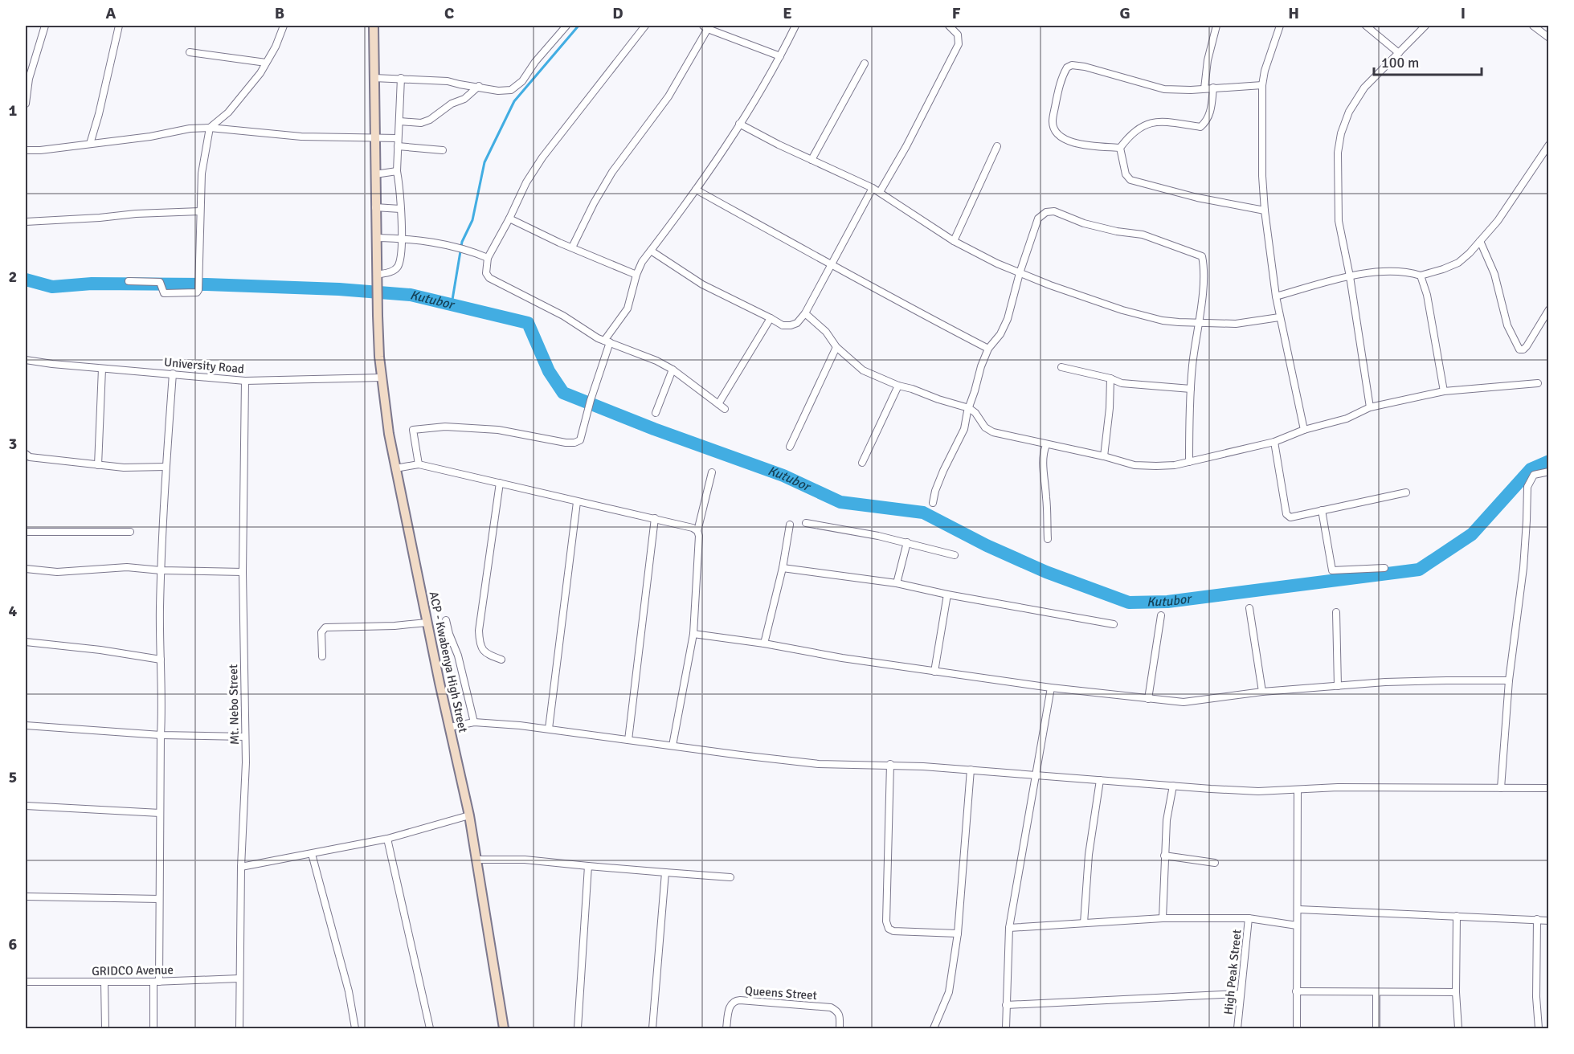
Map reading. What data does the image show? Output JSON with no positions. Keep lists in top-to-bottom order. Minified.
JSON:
{"streets":{"main road":["ACP - Kwabenya High Street"],"street":["University Road","Mt. Nebo Street","GRIDCO Avenue","High Peak Street","Queens Street"]},"crossings":[["University Road","ACP - Kwabenya High Street"],["University Road","Mt. Nebo Street"],["Mt. Nebo Street","GRIDCO Avenue"]],"water":["Kutubor"],"scale_bar":"100 m","grid":{"columns":["A","B","C","D","E","F","G","H","I"],"rows":["1","2","3","4","5","6"]}}
